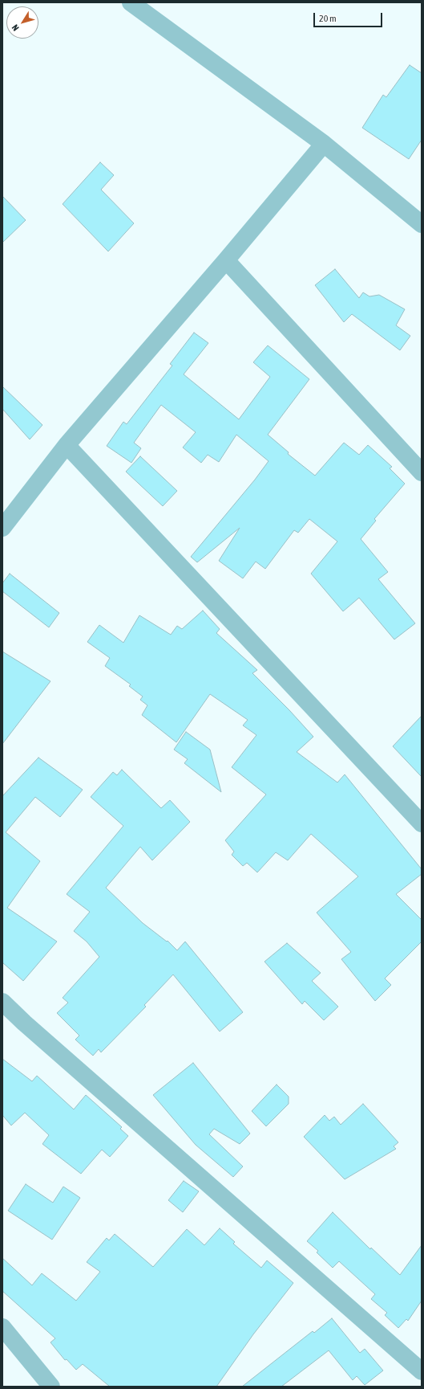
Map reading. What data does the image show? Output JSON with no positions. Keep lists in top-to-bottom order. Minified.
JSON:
{"scale_bar":"20 m","north":"bottom left"}
